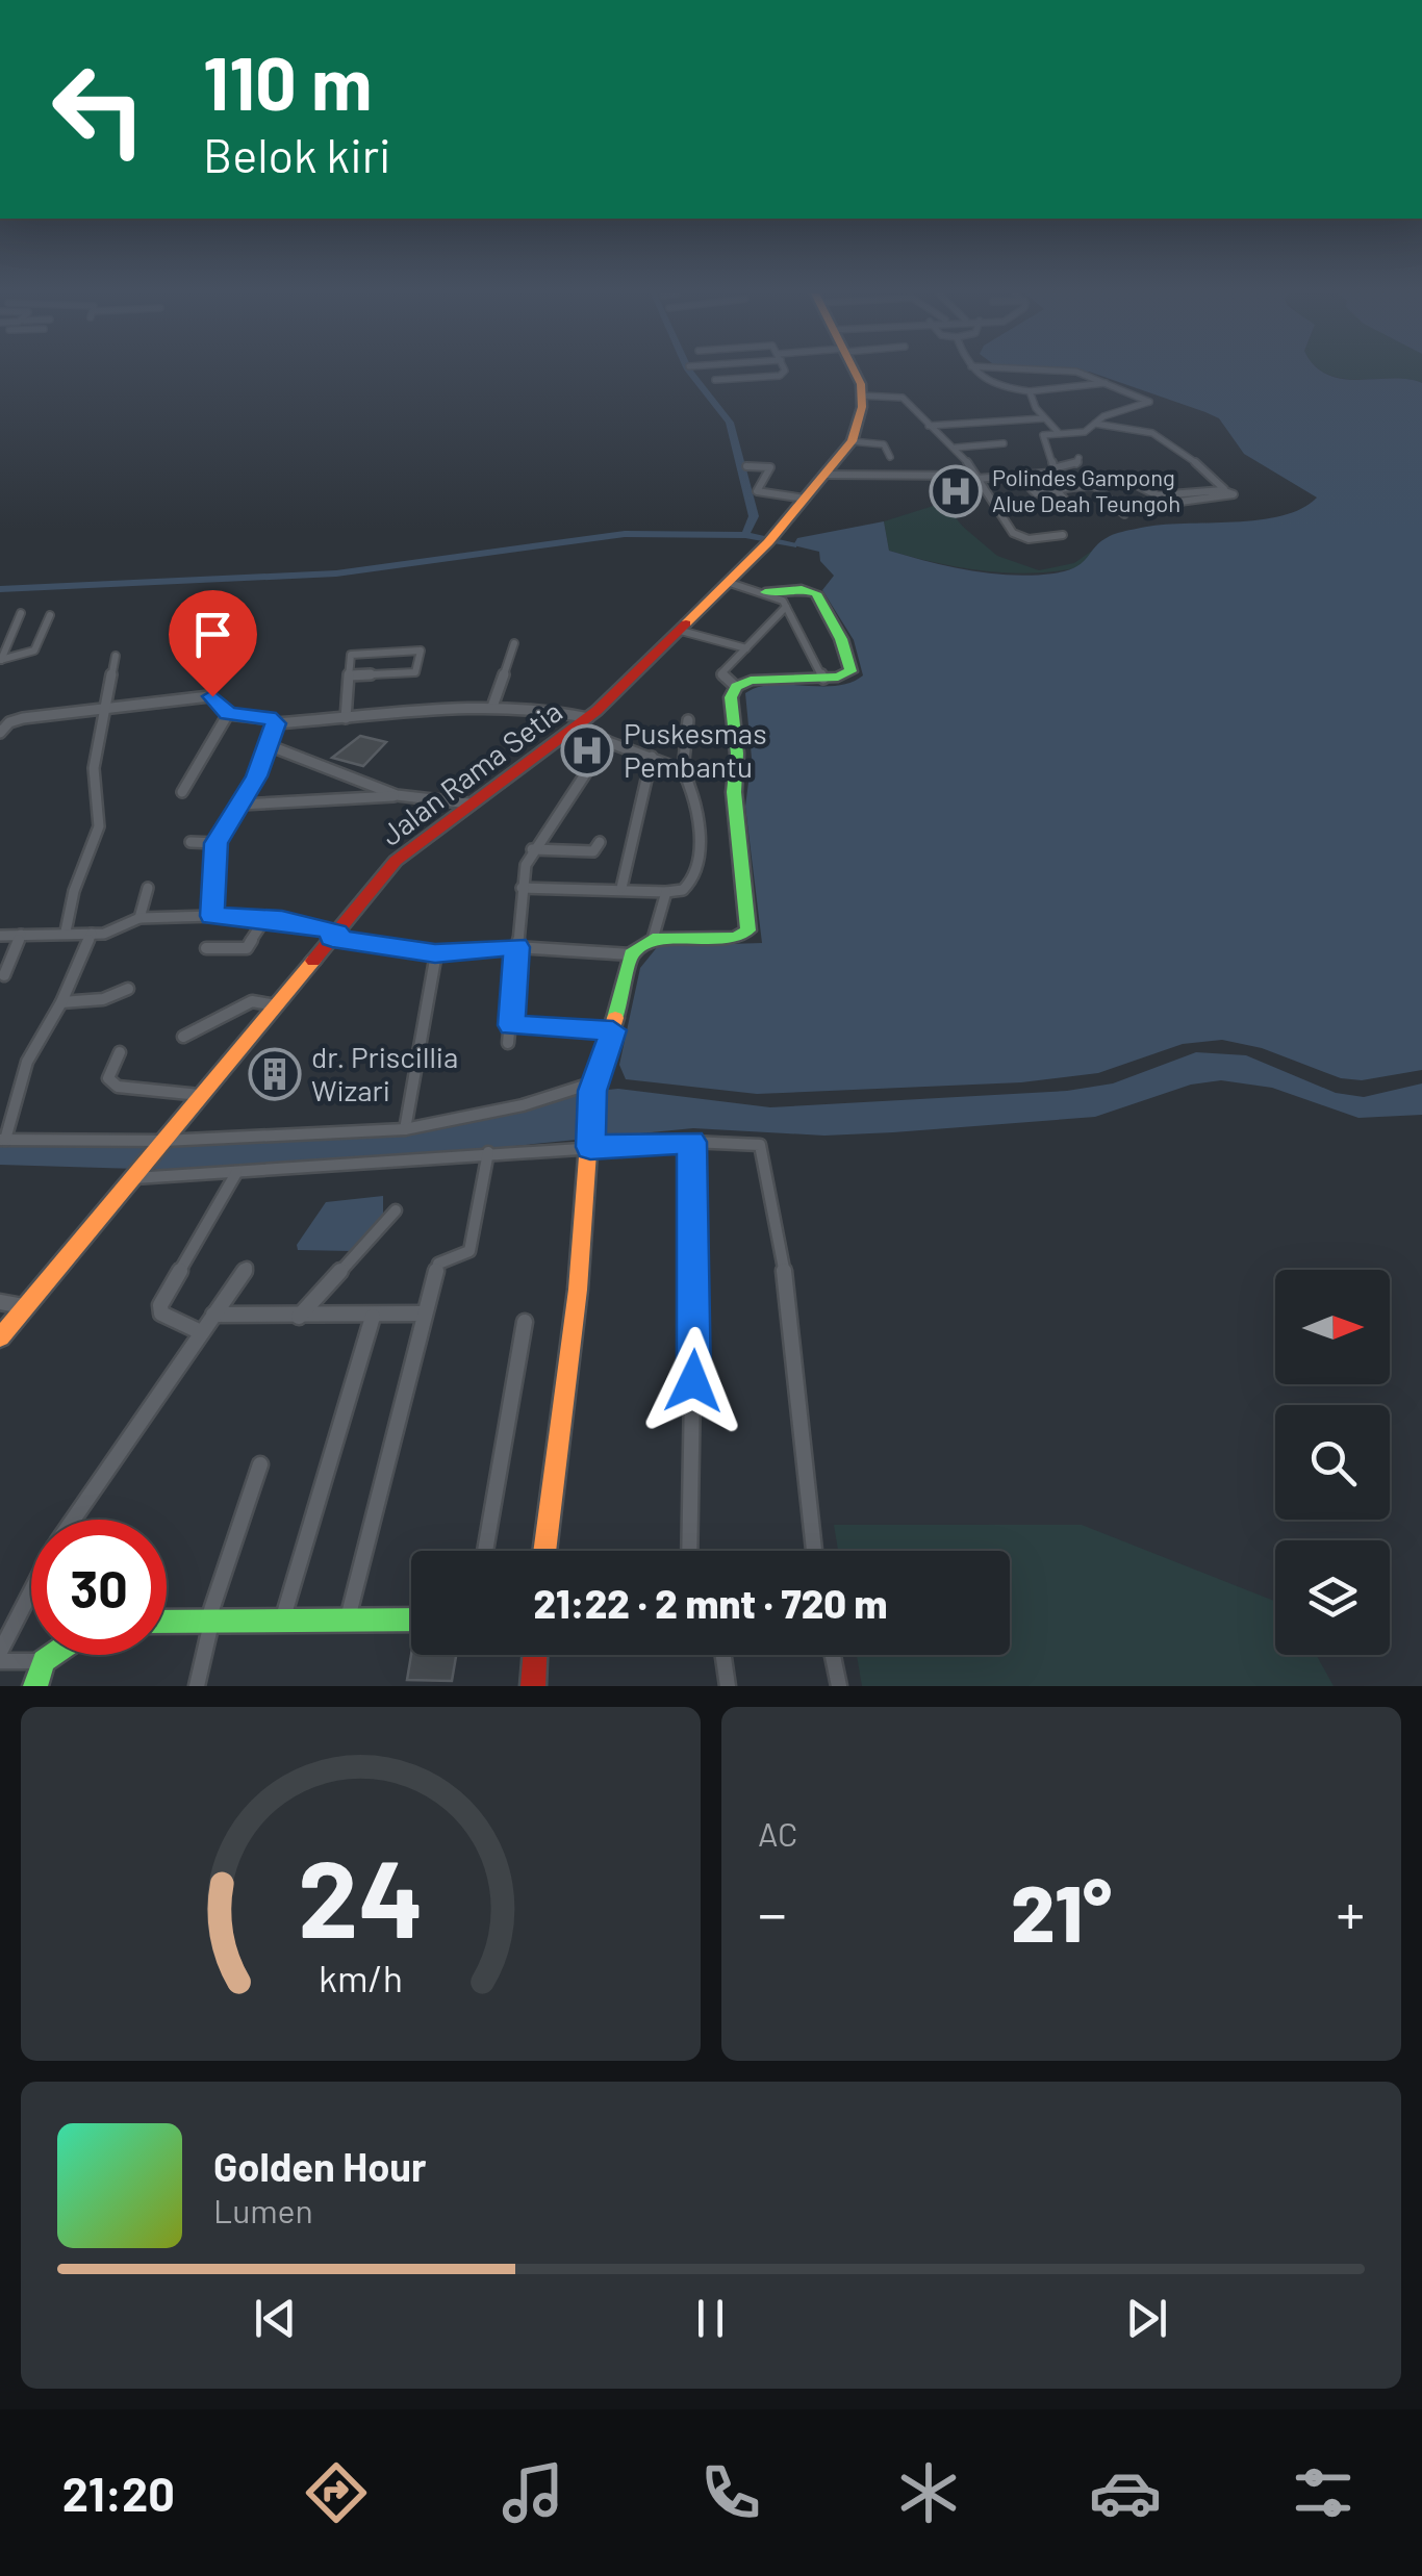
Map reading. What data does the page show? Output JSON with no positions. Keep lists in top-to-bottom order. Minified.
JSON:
{"streets":{"street":["Jalan Rama Setia"]},"places":{"hospital":["Polindes Gampong Alue Deah Teungoh","Puskesmas Pembantu"],"building":["dr. Priscillia Wizari"]},"north":"right","page":{"turn":["110 m","Belok kiri"],"limit":"30","trip":"21:22 · 2 mnt · 720 m","tile":"AC","heat":["−","21°","+"],"song":["Golden Hour","Lumen"],"tabs":"21:20","gauge":["24","km/h"]}}
